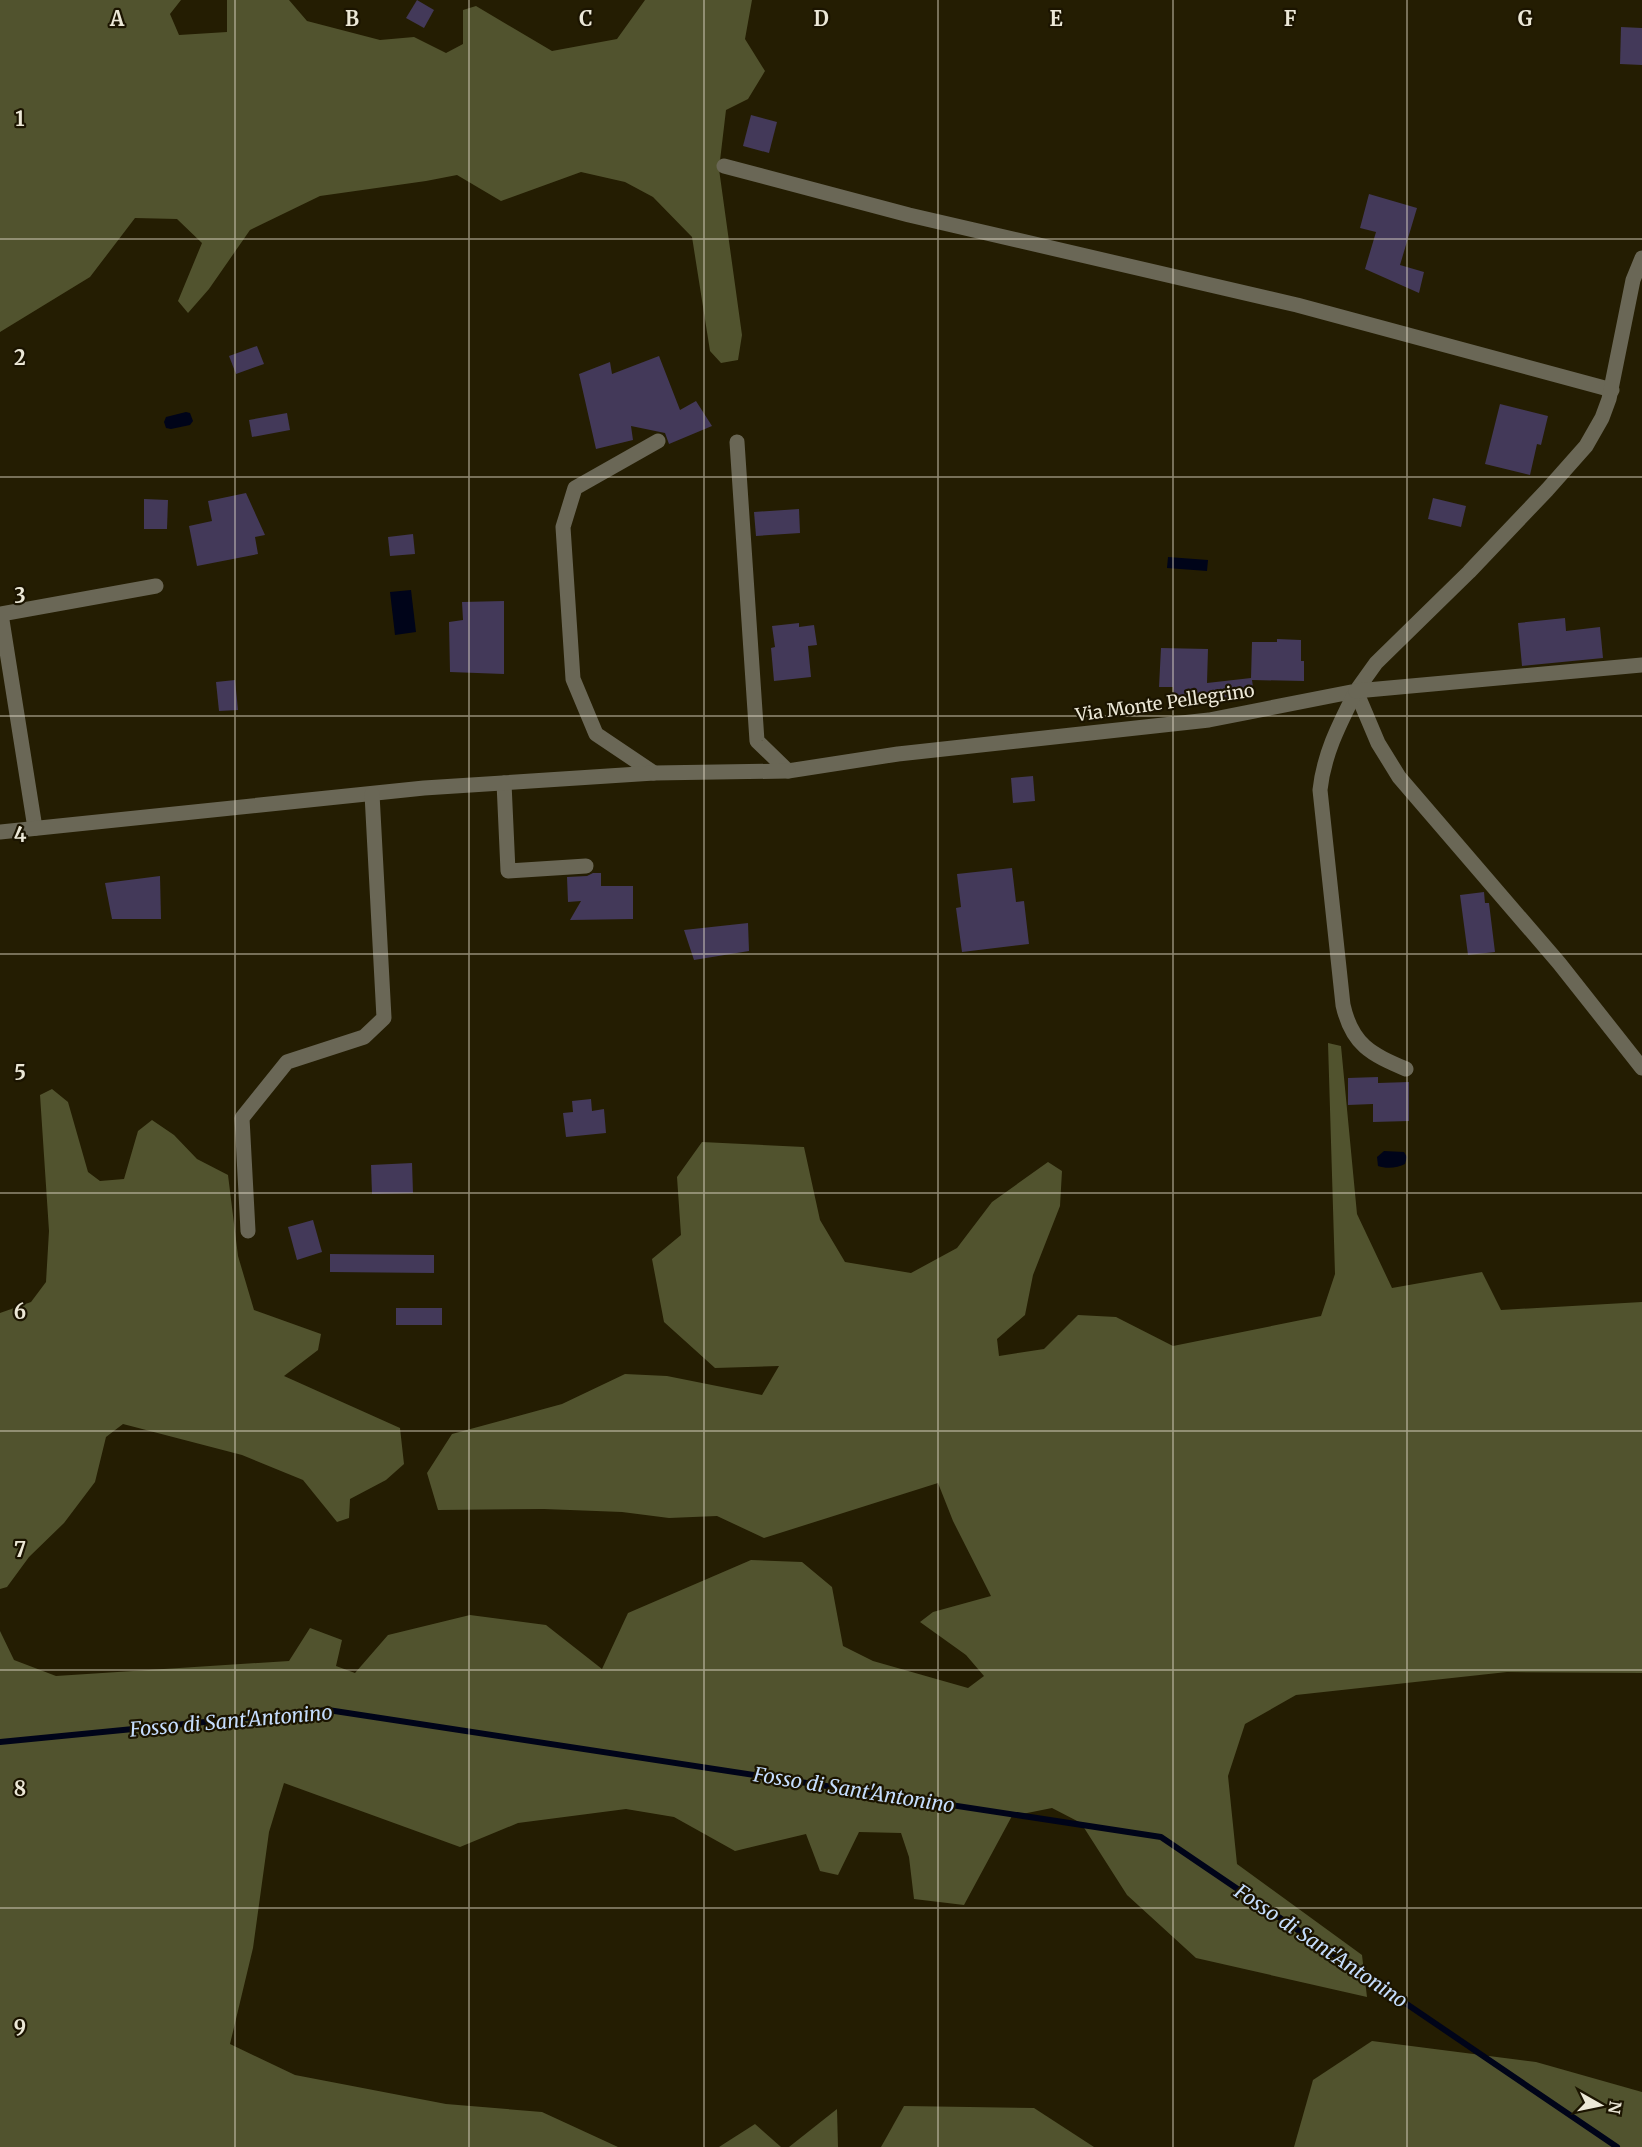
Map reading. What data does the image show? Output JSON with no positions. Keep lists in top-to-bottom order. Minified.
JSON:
{"streets":{"street":["Via Monte Pellegrino"]},"water":["Fosso di Sant'Antonino"],"north":"right","grid":{"columns":["A","B","C","D","E","F","G"],"rows":["1","2","3","4","5","6","7","8","9"]}}
